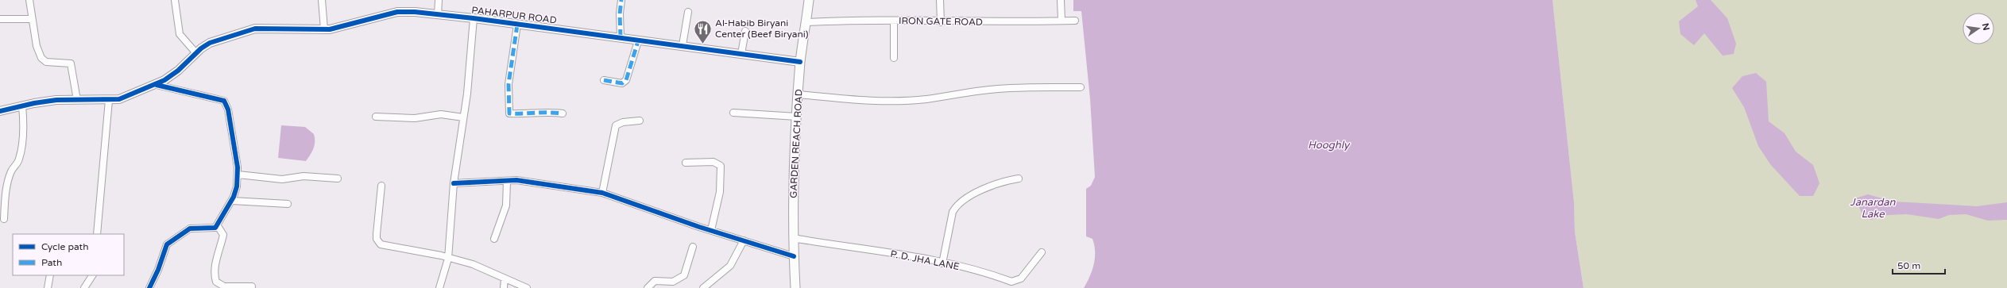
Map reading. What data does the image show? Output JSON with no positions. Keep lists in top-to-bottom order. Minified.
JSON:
{"streets":{"main road":["GARDEN REACH ROAD"],"street":["PAHARPUR ROAD","IRON GATE ROAD","P. D. JHA LANE"]},"crossings":[["PAHARPUR ROAD","GARDEN REACH ROAD"],["IRON GATE ROAD","GARDEN REACH ROAD"],["GARDEN REACH ROAD","P. D. JHA LANE"]],"water":["Hooghly","Janardan Lake"],"places":{"restaurant":["Al-Habib Biryani Center (Beef Biryani)"]},"legend":["Cycle path","Path"],"scale_bar":"50 m","north":"right"}
